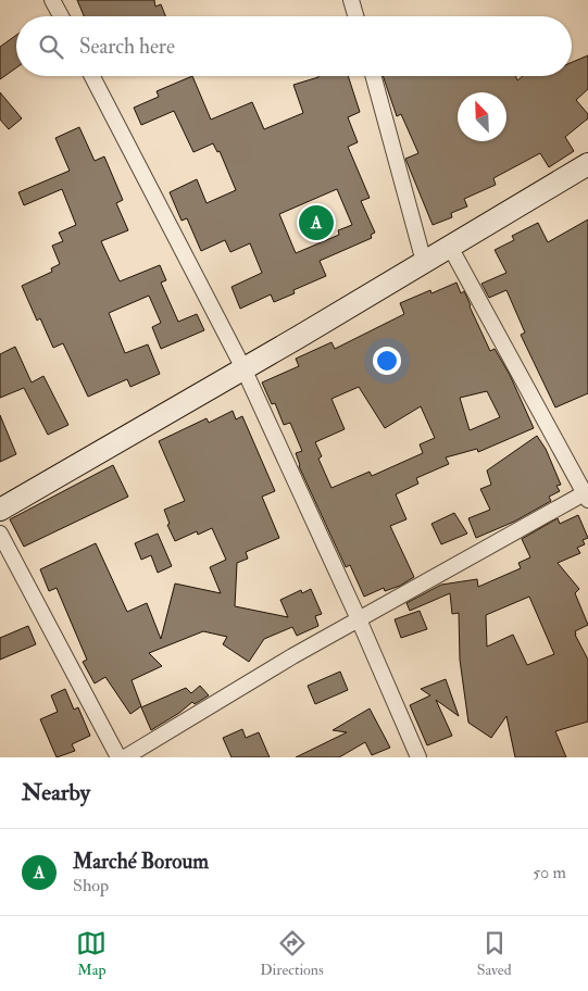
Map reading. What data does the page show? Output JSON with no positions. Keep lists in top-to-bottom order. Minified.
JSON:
{"north":"top left","page":{"search":"Search here","pins":"A","heading":"Nearby","list":[{"mark":"A","name":"Marché Boroum","note":"Shop","value":"50 m"}],"nav":["Map","Directions","Saved"]}}
